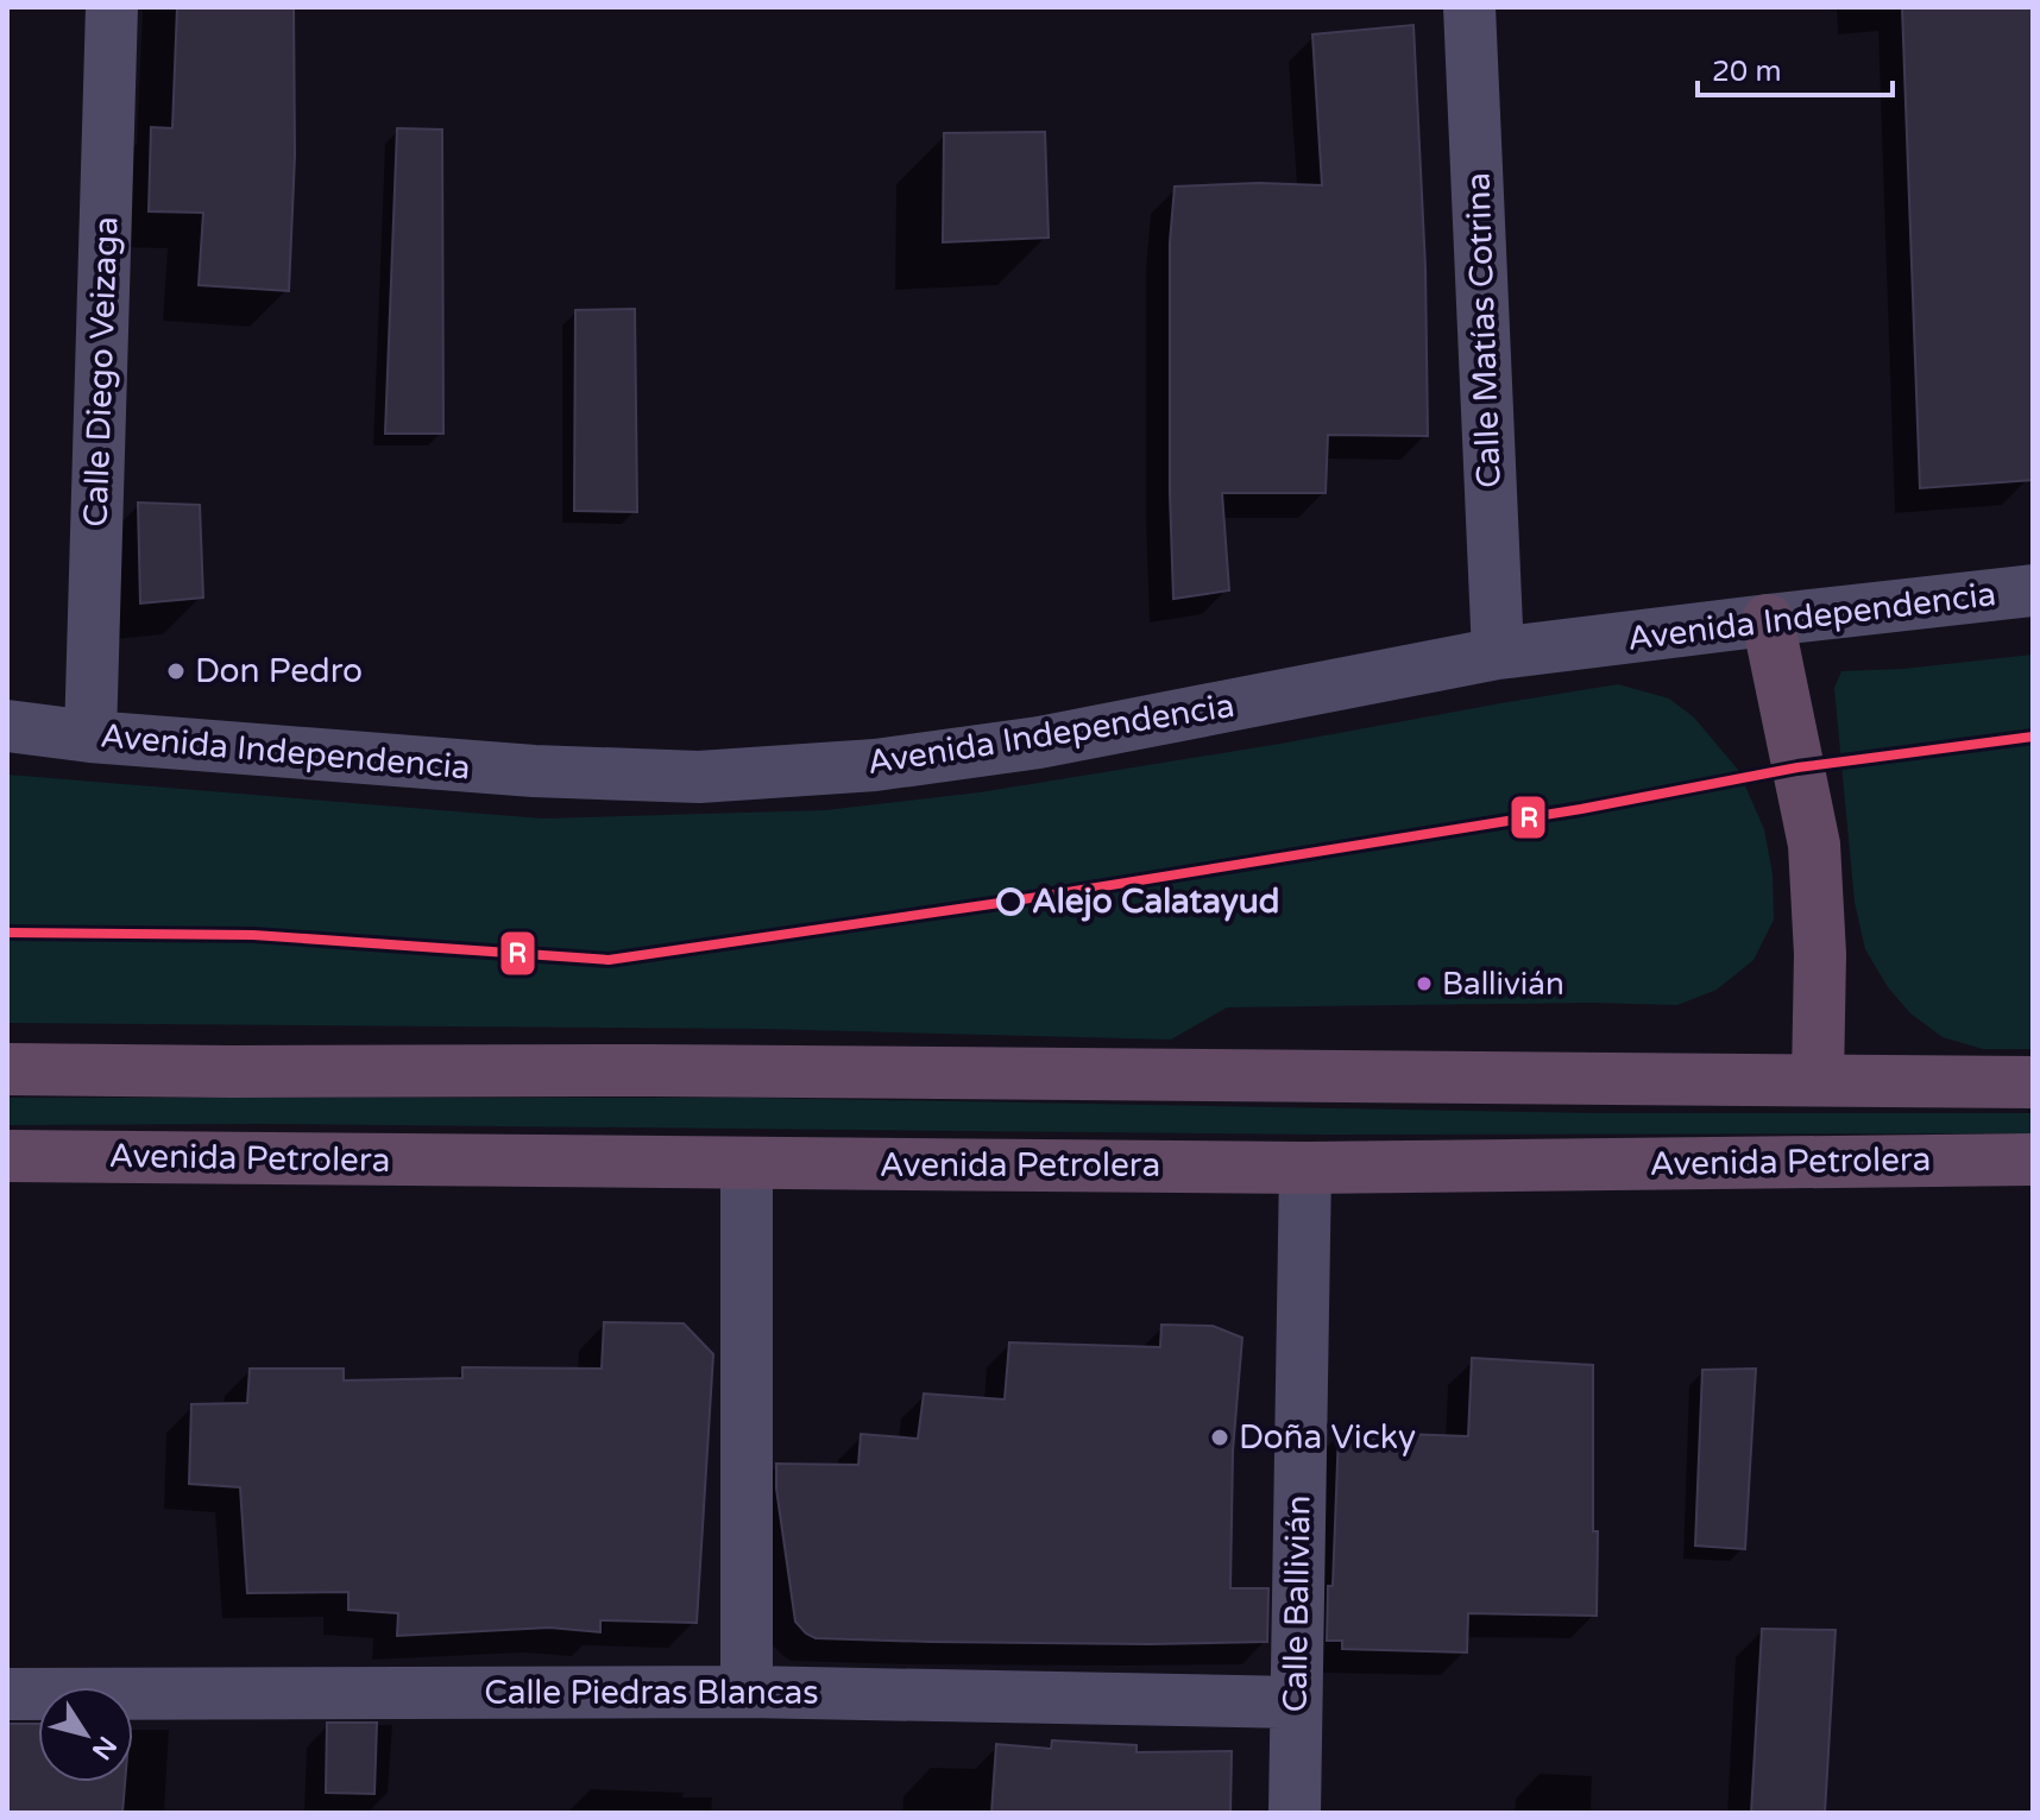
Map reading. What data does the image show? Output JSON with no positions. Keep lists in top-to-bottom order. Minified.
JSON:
{"streets":{"highway":["Avenida Petrolera"],"street":["Calle Matías Cotrina","Calle Diego Veizaga","Avenida Independencia","Calle Ballivián","Calle Piedras Blancas"]},"crossings":[["Calle Matías Cotrina","Avenida Independencia"],["Calle Diego Veizaga","Avenida Independencia"],["Avenida Petrolera","Calle Ballivián"],["Calle Ballivián","Calle Piedras Blancas"]],"places":["Don Pedro","Alejo Calatayud","Ballivián","Doña Vicky"],"lines":["transit line R"],"scale_bar":"20 m","north":"bottom right"}
